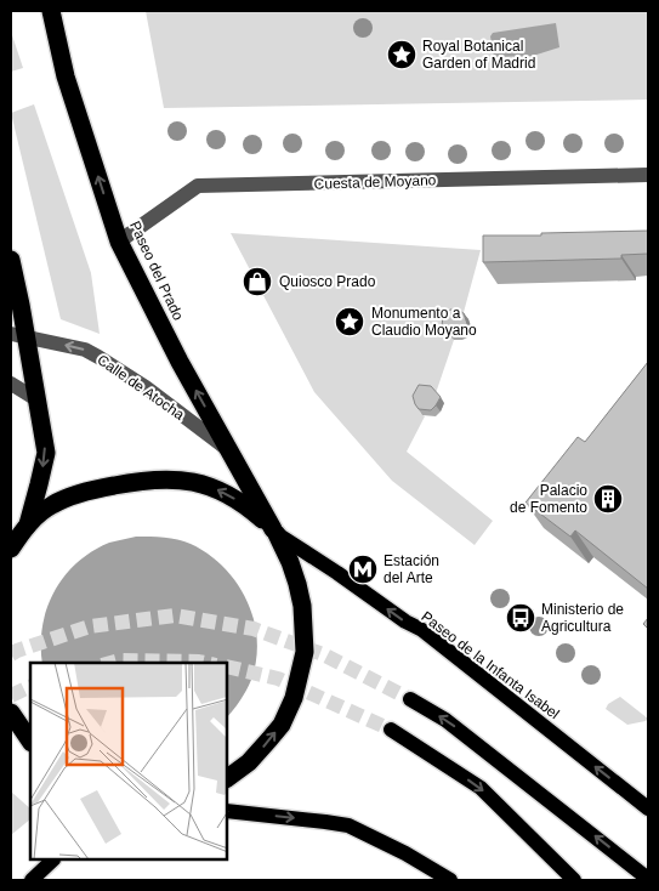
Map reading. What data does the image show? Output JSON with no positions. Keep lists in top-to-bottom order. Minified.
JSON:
{"streets":{"highway":["Paseo del Prado"],"main road":["Paseo de la Infanta Isabel"],"street":["Cuesta de Moyano","Calle de Atocha"]},"crossings":[["Cuesta de Moyano","Paseo del Prado"],["Paseo del Prado","Calle de Atocha"],["Paseo del Prado","Paseo de la Infanta Isabel"]],"one_way":["Paseo del Prado","Calle de Atocha"],"places":{"place":["Royal Botanical Garden of Madrid","Monumento a Claudio Moyano"],"shop":["Quiosco Prado"],"building":["Palacio de Fomento"],"metro station":["Estación del Arte"],"bus stop":["Ministerio de Agricultura"]}}
